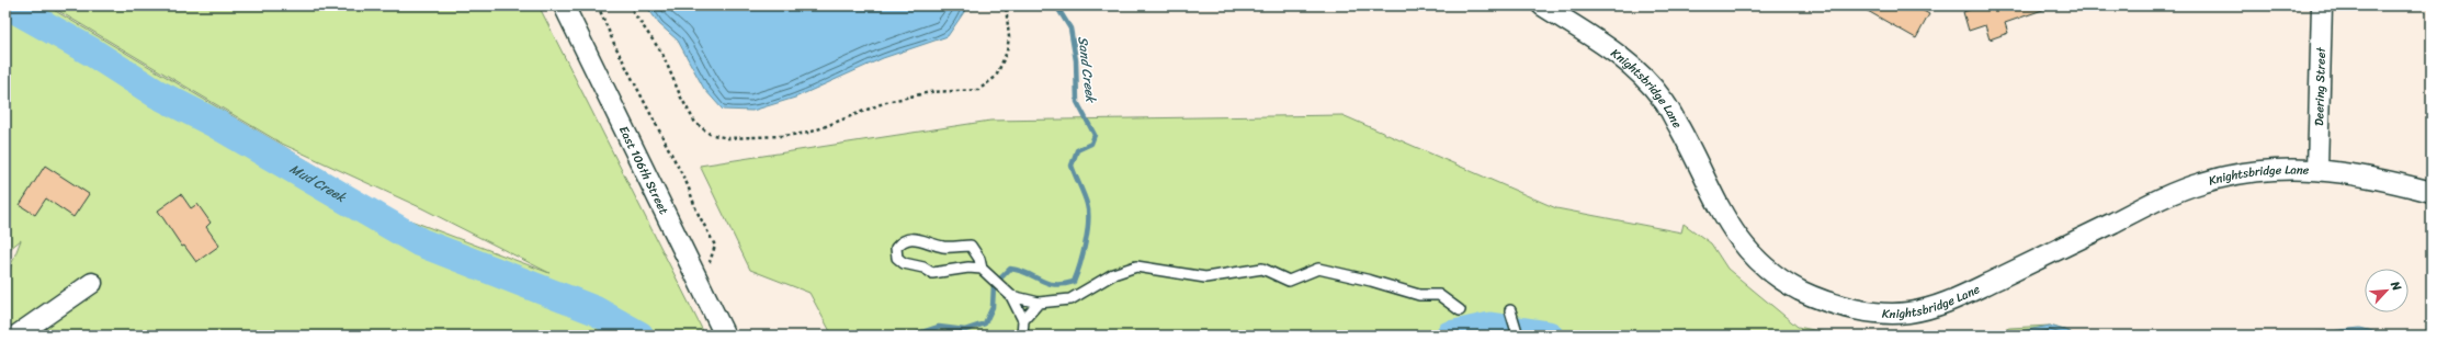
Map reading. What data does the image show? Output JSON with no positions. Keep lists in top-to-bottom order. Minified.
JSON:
{"streets":{"street":["Deering Street","Knightsbridge Lane","East 106th Street"]},"crossings":[["Deering Street","Knightsbridge Lane"]],"water":["Sand Creek","Mud Creek"],"north":"top right"}
